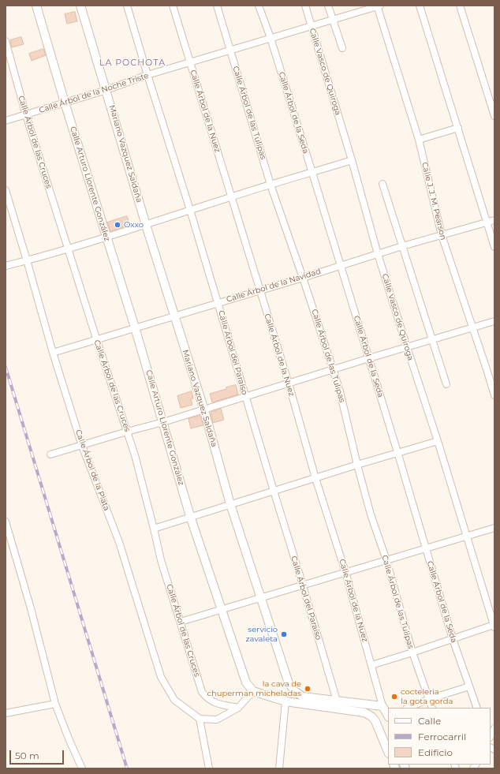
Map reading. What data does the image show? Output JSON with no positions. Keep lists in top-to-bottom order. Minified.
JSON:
{"streets":{"street":["Calle Vasco de Quiroga","Calle Árbol de la Noche Triste","Calle Árbol de la Nuez","Calle Árbol de las Tulipas","Calle Árbol de la Seda","Calle Árbol de las Cruces","Mariano Vazquez Saldaña","Calle Arturo Llorente González","Calle J. J. M. Pearson","Calle Árbol de la Navidad","Calle Árbol del Paraíso","Calle Árbol de la Plata"]},"crossings":[["Calle Vasco de Quiroga","Calle Árbol de la Noche Triste"],["Calle Vasco de Quiroga","Calle Árbol de la Navidad"],["Calle Árbol de la Noche Triste","Calle Árbol de la Nuez"],["Calle Árbol de la Noche Triste","Calle Árbol de las Tulipas"],["Calle Árbol de la Noche Triste","Calle Árbol de la Seda"],["Calle Árbol de la Noche Triste","Calle Árbol de las Cruces"],["Calle Árbol de la Noche Triste","Mariano Vazquez Saldaña"],["Calle Árbol de la Noche Triste","Calle Arturo Llorente González"],["Calle Árbol de la Noche Triste","Calle J. J. M. Pearson"],["Calle Árbol de la Noche Triste","Calle Árbol del Paraíso"],["Calle Árbol de la Nuez","Mariano Vazquez Saldaña"],["Calle Árbol de la Nuez","Calle Árbol de la Navidad"],["Calle Árbol de las Tulipas","Calle Árbol de la Navidad"],["Calle Árbol de la Seda","Calle Árbol de la Navidad"],["Calle Árbol de las Cruces","Calle Árbol de la Navidad"],["Mariano Vazquez Saldaña","Calle Árbol de la Navidad"],["Mariano Vazquez Saldaña","Calle Árbol del Paraíso"],["Calle Arturo Llorente González","Calle Árbol de la Navidad"],["Calle J. J. M. Pearson","Calle Árbol de la Navidad"],["Calle Árbol de la Navidad","Calle Árbol del Paraíso"],["Calle Árbol de la Navidad","Calle Árbol de la Plata"]],"districts":["LA POCHOTA"],"places":["Oxxo","servicio zavaleta","la cava de chuperman micheladas","cocteleria la gota gorda"],"legend":["Calle","Ferrocarril","Edificio"],"scale_bar":"50 m"}
